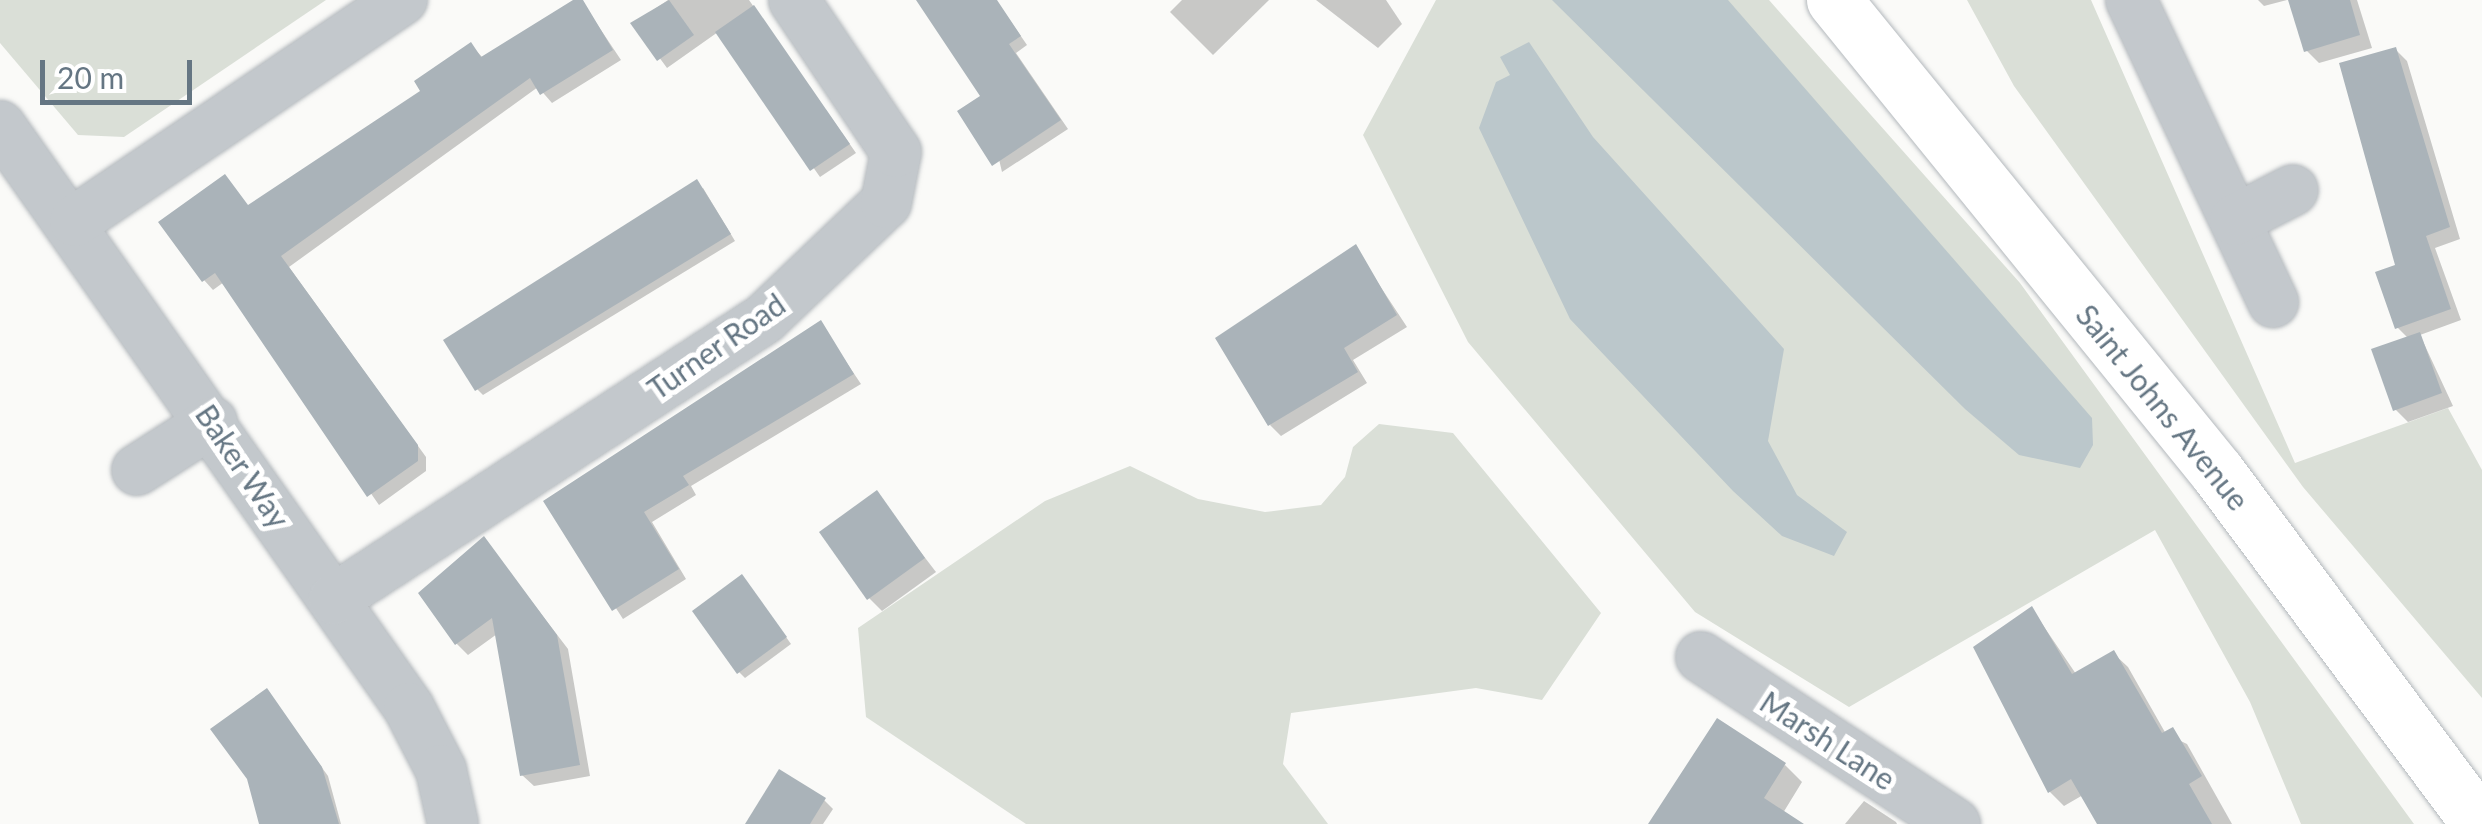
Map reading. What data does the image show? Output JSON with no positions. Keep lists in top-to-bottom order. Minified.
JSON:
{"streets":{"highway":["Saint Johns Avenue"],"street":["Turner Road","Baker Way","Marsh Lane"]},"crossings":[["Turner Road","Baker Way"]],"scale_bar":"20 m"}
